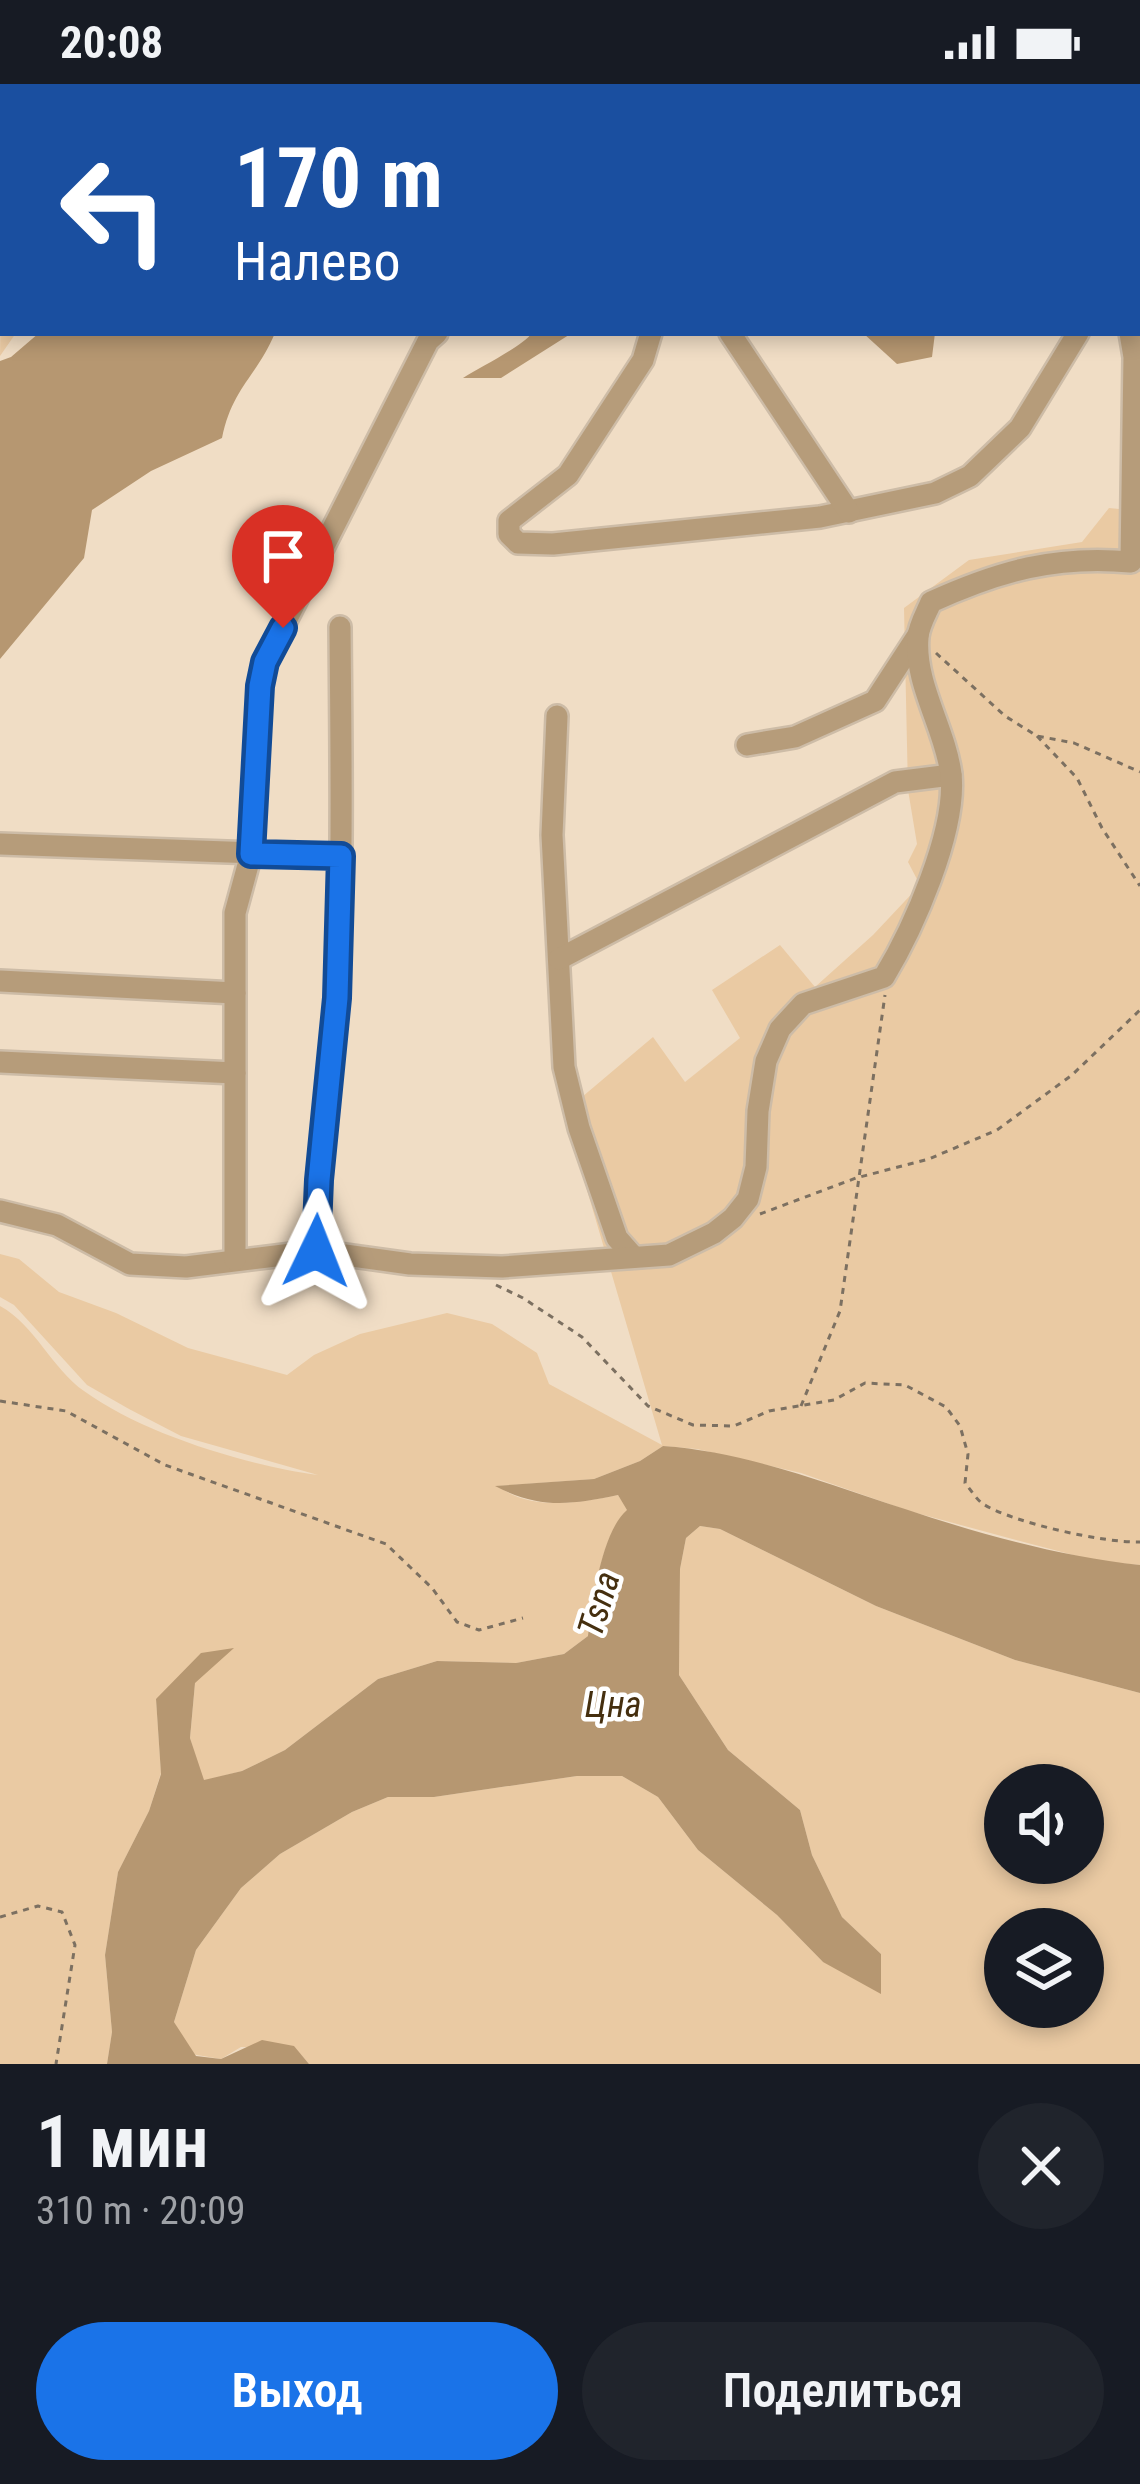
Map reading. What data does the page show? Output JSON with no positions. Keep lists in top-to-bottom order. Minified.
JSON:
{"water":["Tsna","Цна"],"page":{"status":"20:08","turn":["170 m","Налево"],"heading":["1 мин","310 m · 20:09"],"buttons":["Выход","Поделиться"]}}
